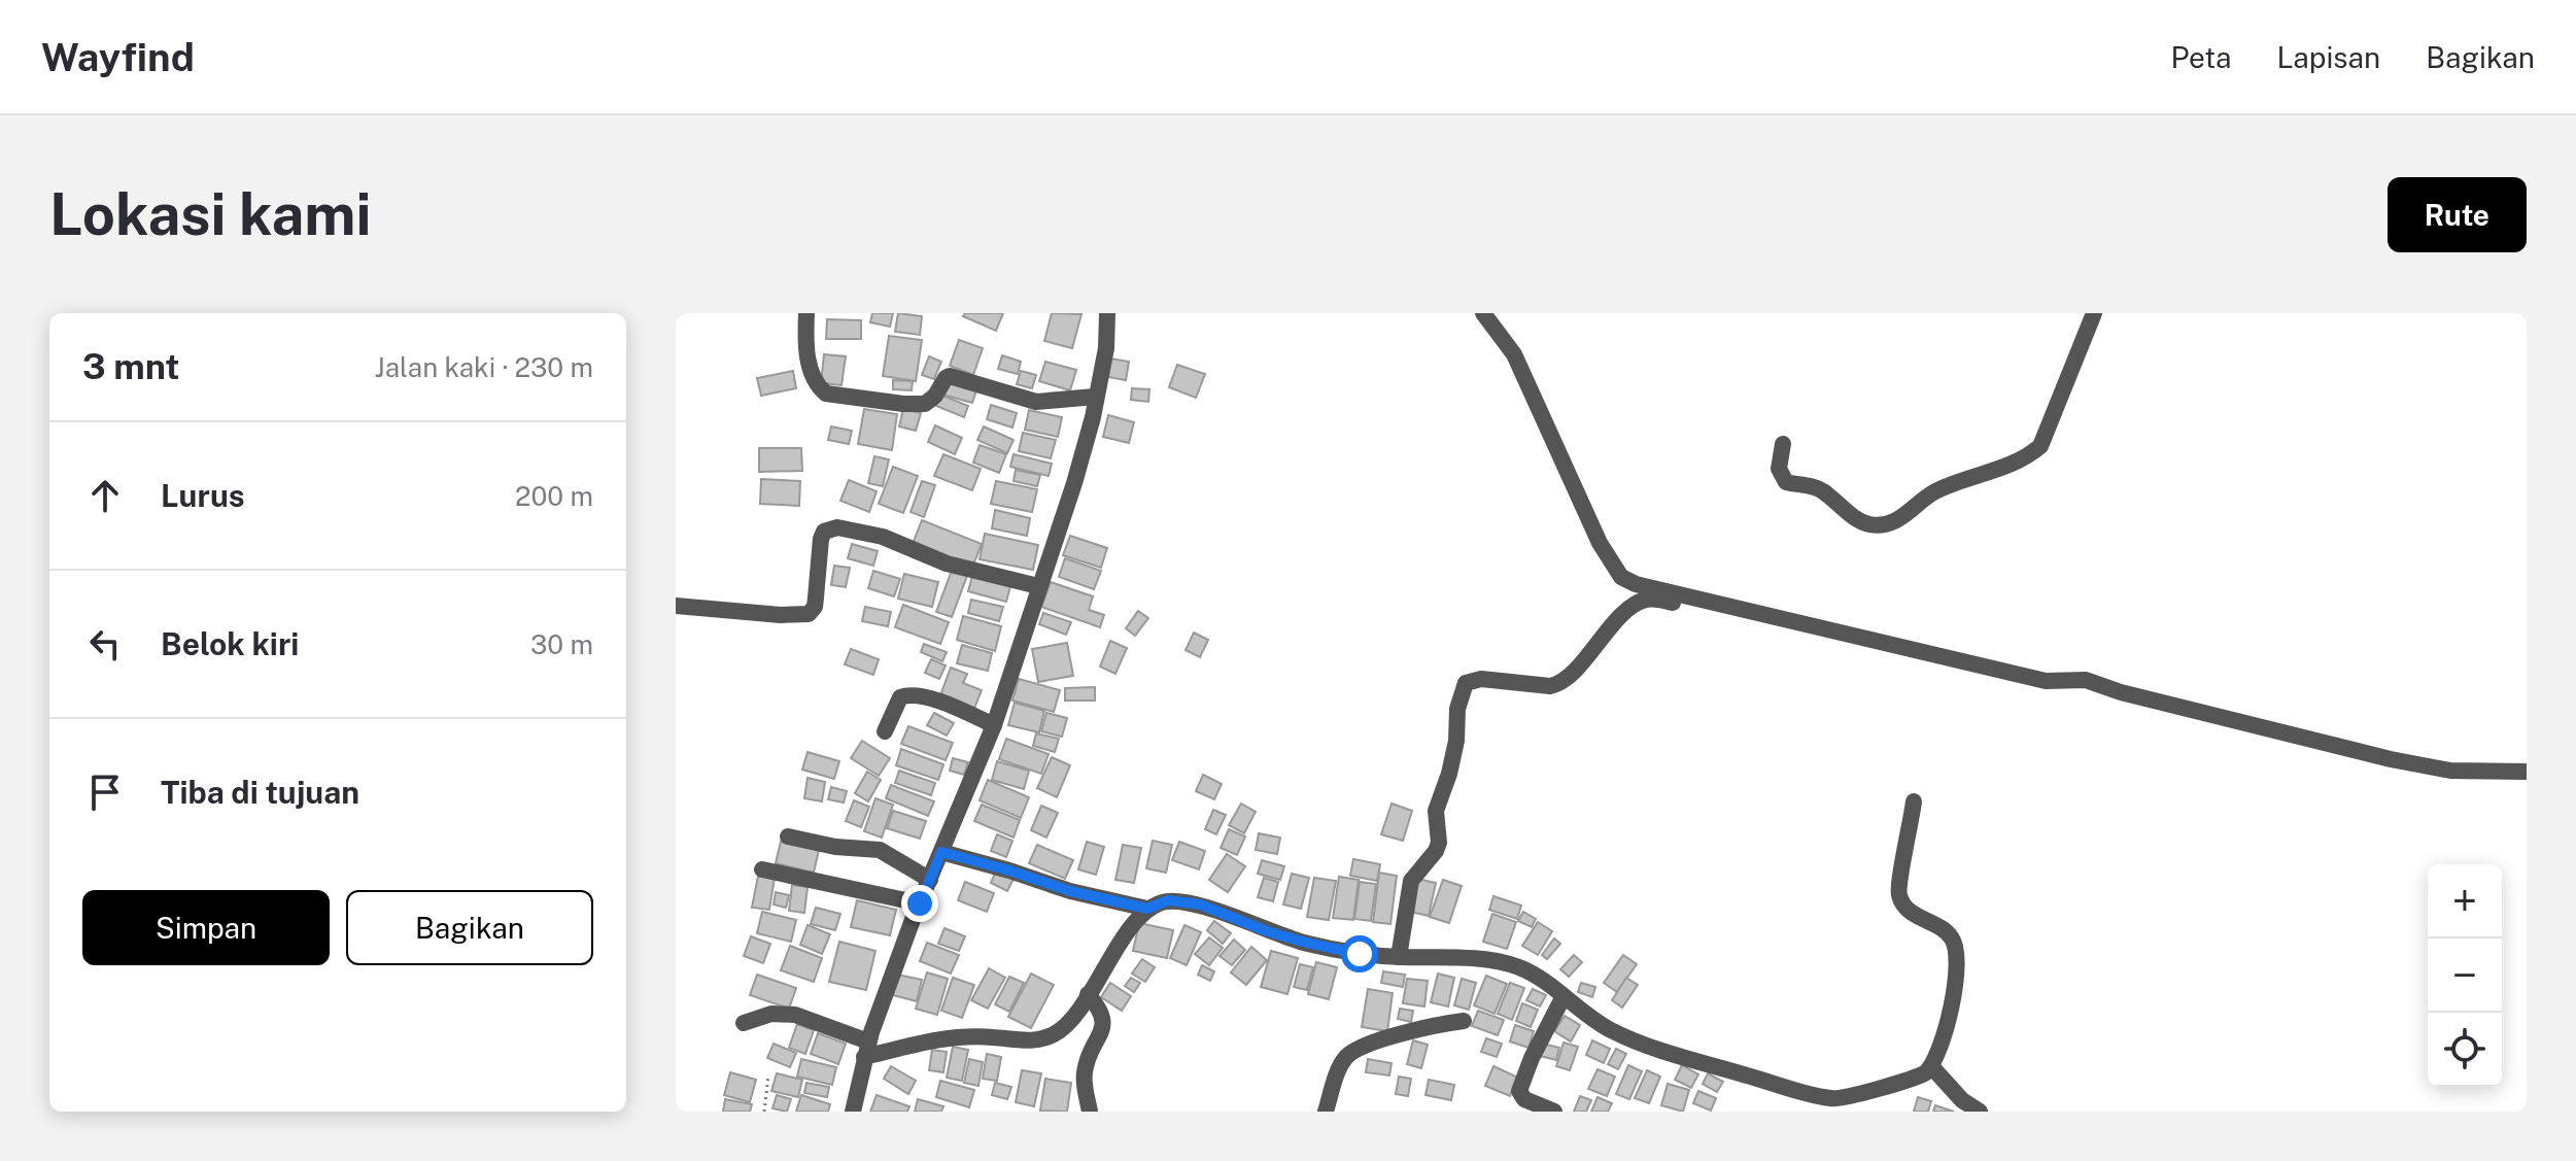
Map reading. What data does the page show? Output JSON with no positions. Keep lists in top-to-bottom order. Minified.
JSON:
{"page":{"header":"Wayfind","nav":["Peta","Lapisan","Bagikan"],"buttons":["Rute",["Simpan","Bagikan"]],"title":"Lokasi kami","heading":["3 mnt","Jalan kaki · 230 m"],"list":[["Lurus","200 m"],["Belok kiri","30 m"],"Tiba di tujuan"],"map_buttons":["+","−"]}}
